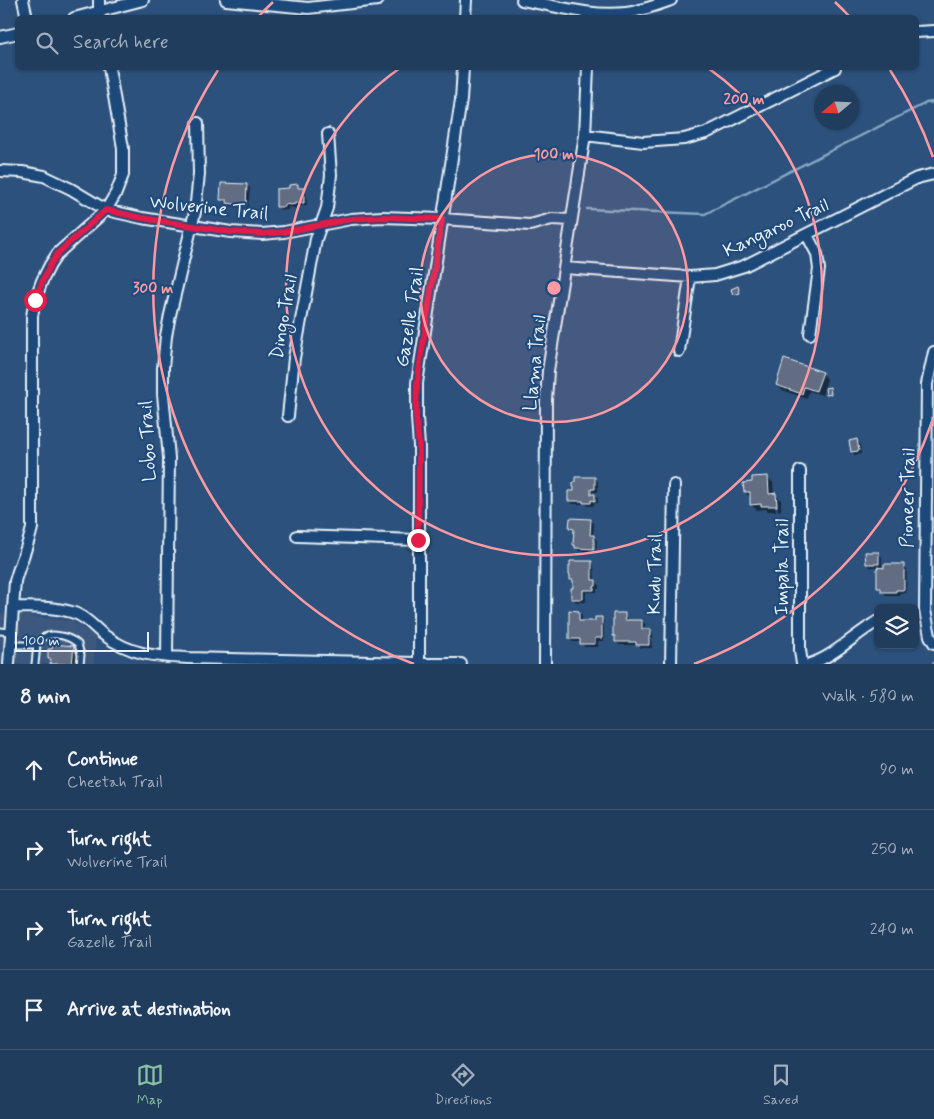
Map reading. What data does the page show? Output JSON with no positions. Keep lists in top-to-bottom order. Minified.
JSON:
{"streets":{"street":["Wolverine Trail","Kangaroo Trail","Dingo Trail","Gazelle Trail","Llama Trail","Lobo Trail","Pioneer Trail","Impala Trail","Kudu Trail"]},"crossings":[["Wolverine Trail","Dingo Trail"],["Wolverine Trail","Gazelle Trail"],["Wolverine Trail","Llama Trail"],["Wolverine Trail","Lobo Trail"],["Kangaroo Trail","Llama Trail"]],"scale_bar":"100 m","north":"left","page":{"search":"Search here","scale":"100 m","heading":["8 min","Walk · 580 m"],"list":[["Continue","Cheetah Trail","90 m"],["Turn right","Wolverine Trail","250 m"],["Turn right","Gazelle Trail","240 m"],"Arrive at destination"],"nav":["Map","Directions","Saved"]},"rings":["200 m","100 m","300 m"]}
